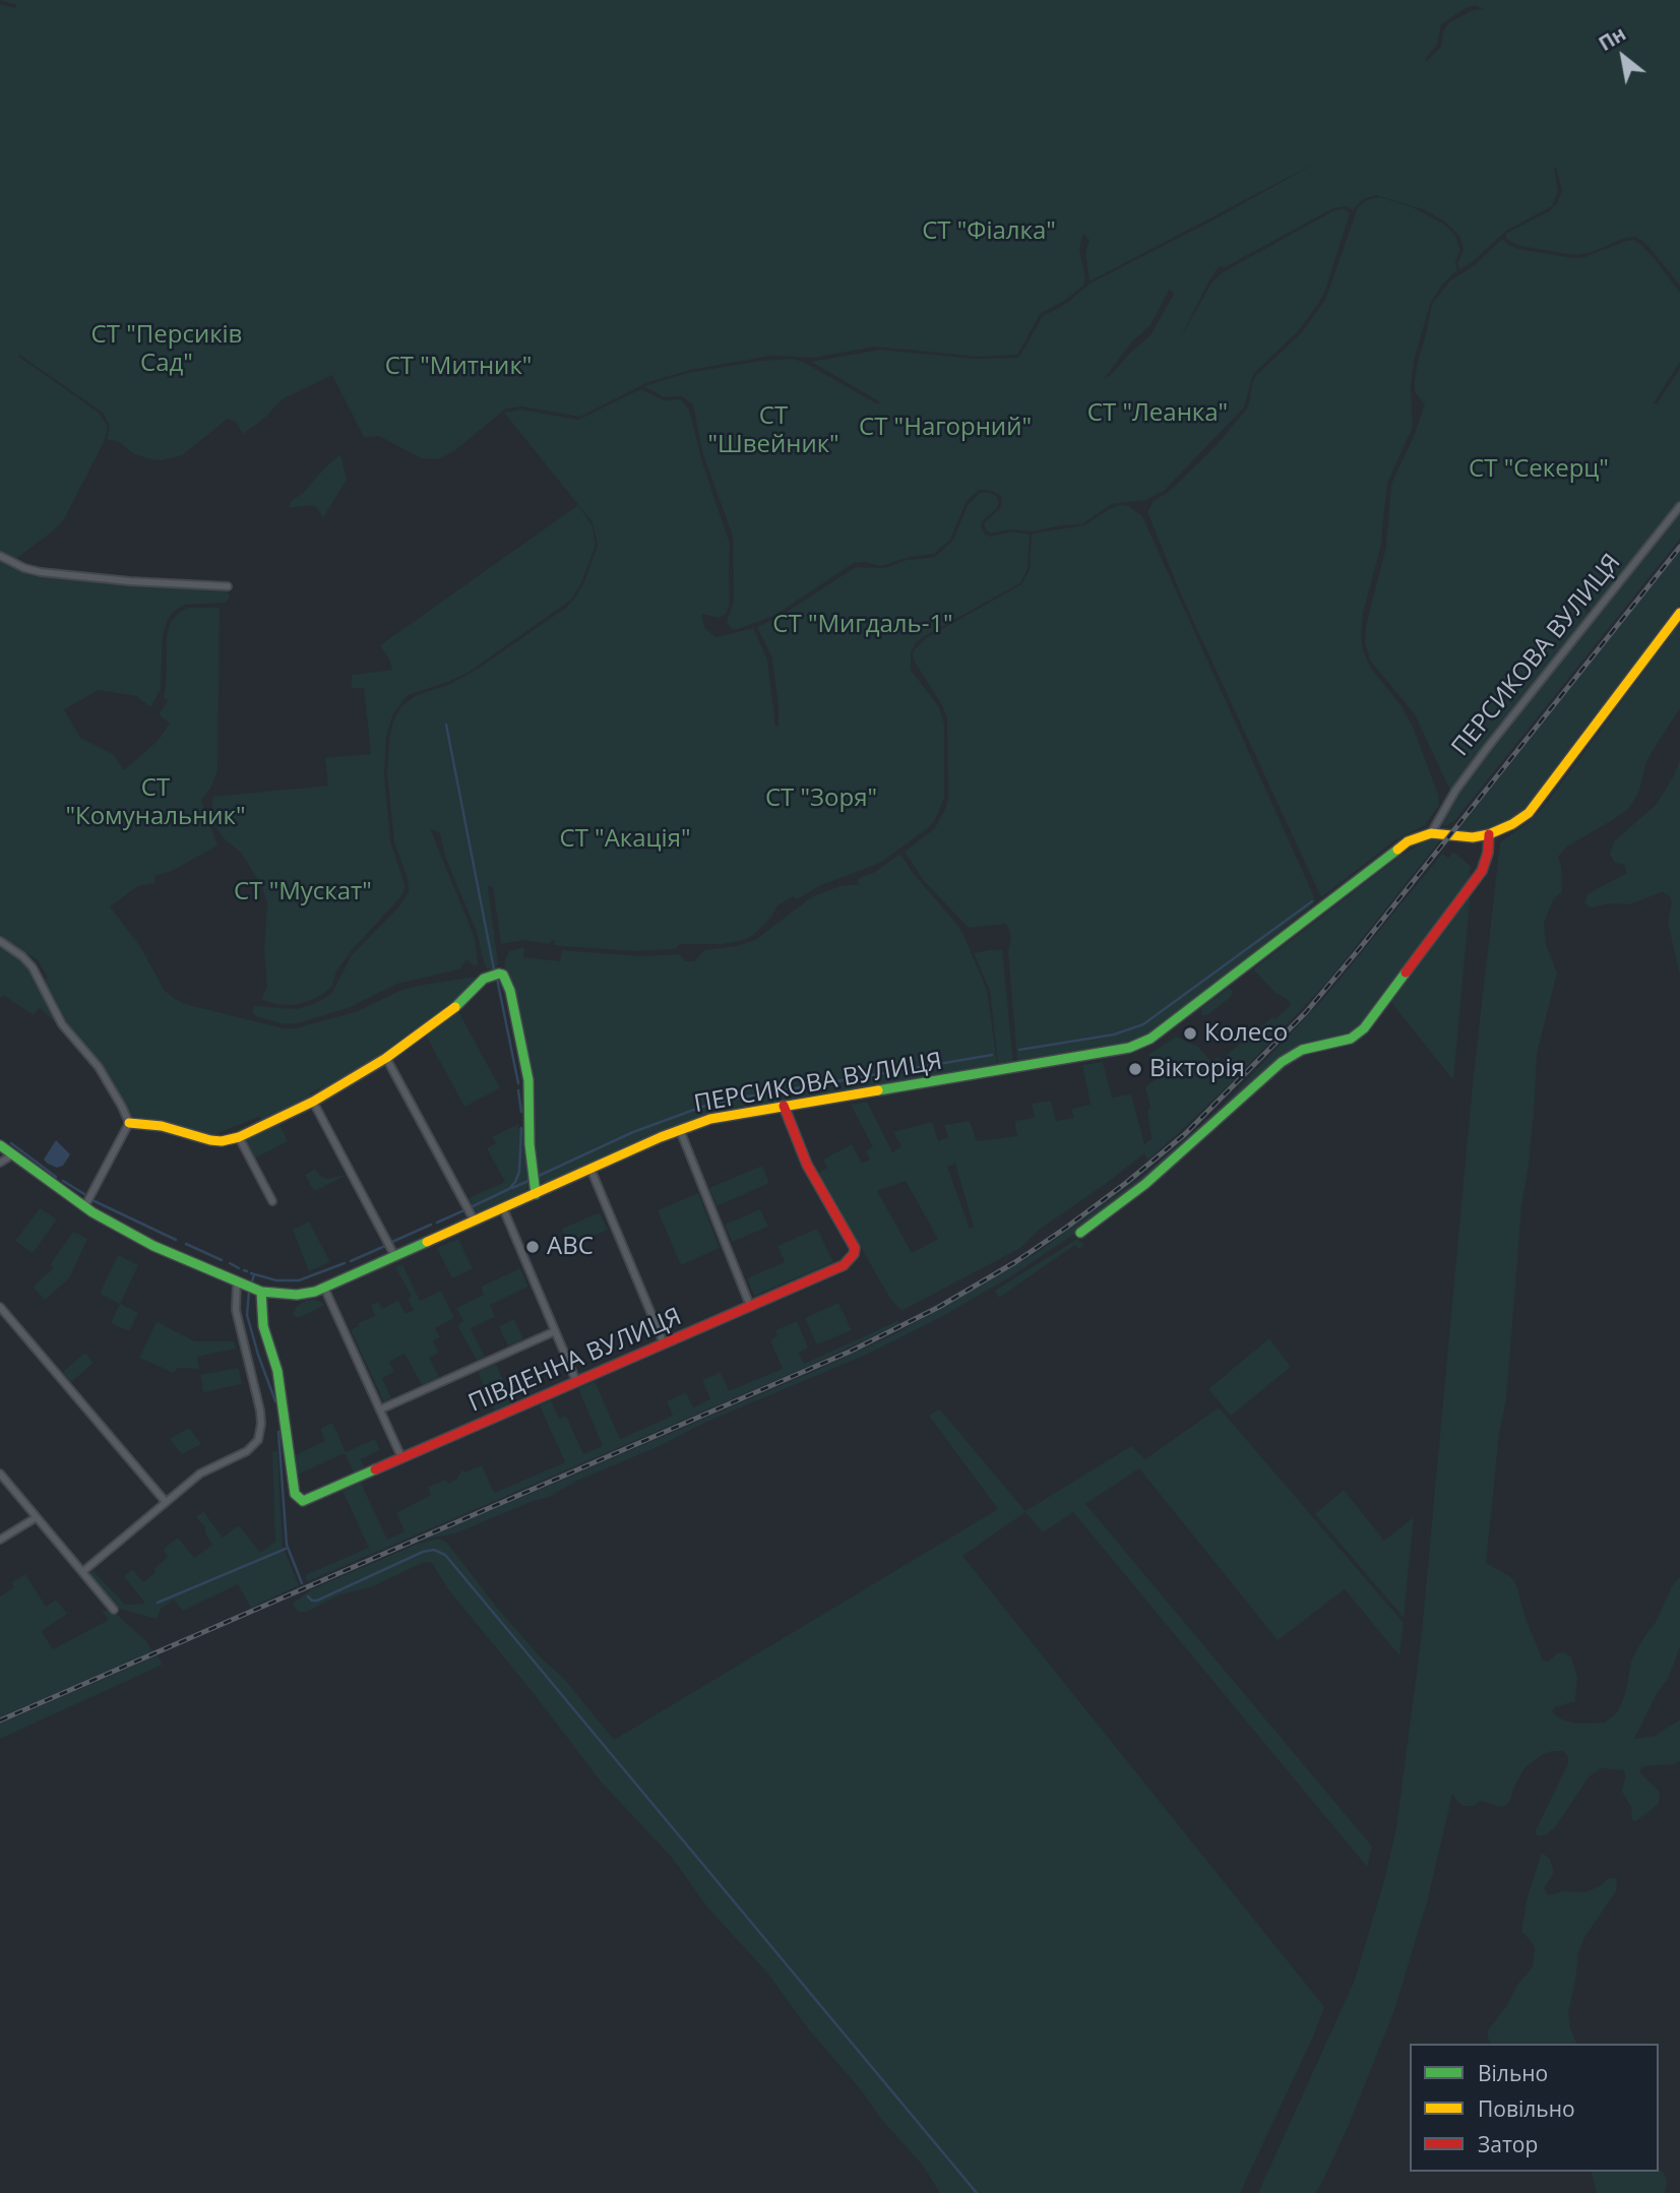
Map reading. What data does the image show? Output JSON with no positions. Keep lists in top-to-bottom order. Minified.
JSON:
{"streets":{"street":["ПЕРСИКОВА ВУЛИЦЯ","ПІВДЕННА ВУЛИЦЯ"]},"crossings":[["ПЕРСИКОВА ВУЛИЦЯ","ПІВДЕННА ВУЛИЦЯ"]],"parks":["СТ \"Фіалка\"","СТ \"Персиків Сад\"","СТ \"Митник\"","СТ \"Леанка\"","СТ \"Швейник\"","СТ \"Нагорний\"","СТ \"Секерц\"","СТ \"Мигдаль-1\"","СТ \"Комунальник\"","СТ \"Зоря\"","СТ \"Акація\"","СТ \"Мускат\""],"places":["Колесо","Вікторія","ABC"],"legend":["Вільно","Повільно","Затор"],"north":"top left"}
